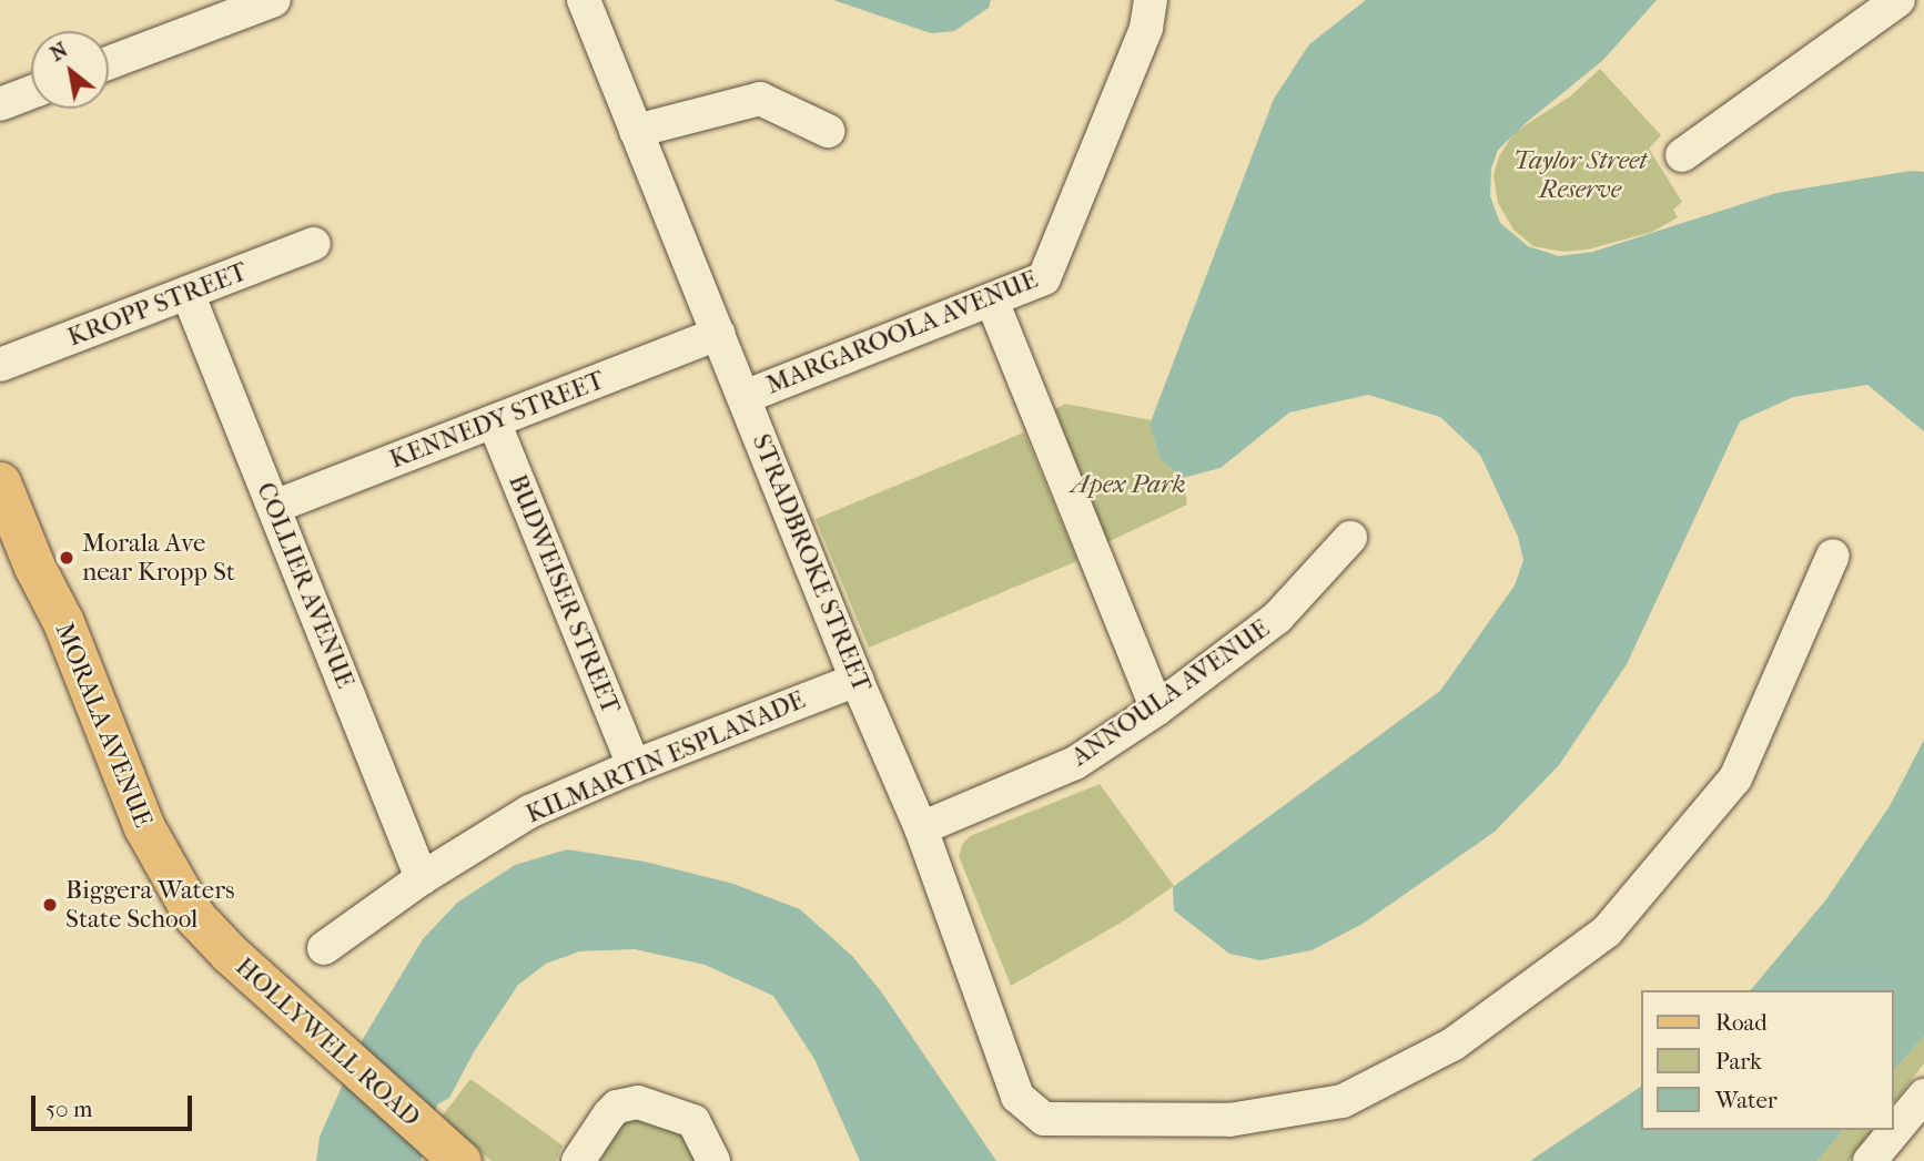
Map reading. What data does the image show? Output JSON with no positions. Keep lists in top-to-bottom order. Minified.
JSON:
{"streets":{"main road":["MORALA AVENUE","HOLLYWELL ROAD"],"street":["KROPP STREET","MARGAROOLA AVENUE","KENNEDY STREET","STRADBROKE STREET","COLLIER AVENUE","BUDWEISER STREET","ANNOULA AVENUE","KILMARTIN ESPLANADE"]},"crossings":[["KROPP STREET","COLLIER AVENUE"],["MARGAROOLA AVENUE","STRADBROKE STREET"],["KENNEDY STREET","STRADBROKE STREET"],["KENNEDY STREET","COLLIER AVENUE"],["KENNEDY STREET","BUDWEISER STREET"],["STRADBROKE STREET","ANNOULA AVENUE"],["STRADBROKE STREET","KILMARTIN ESPLANADE"],["COLLIER AVENUE","KILMARTIN ESPLANADE"],["BUDWEISER STREET","KILMARTIN ESPLANADE"],["MORALA AVENUE","HOLLYWELL ROAD"]],"parks":["Taylor Street Reserve","Apex Park"],"places":["Morala Ave near Kropp St","Biggera Waters State School"],"legend":["Road","Park","Water"],"scale_bar":"50 m","north":"top left"}
